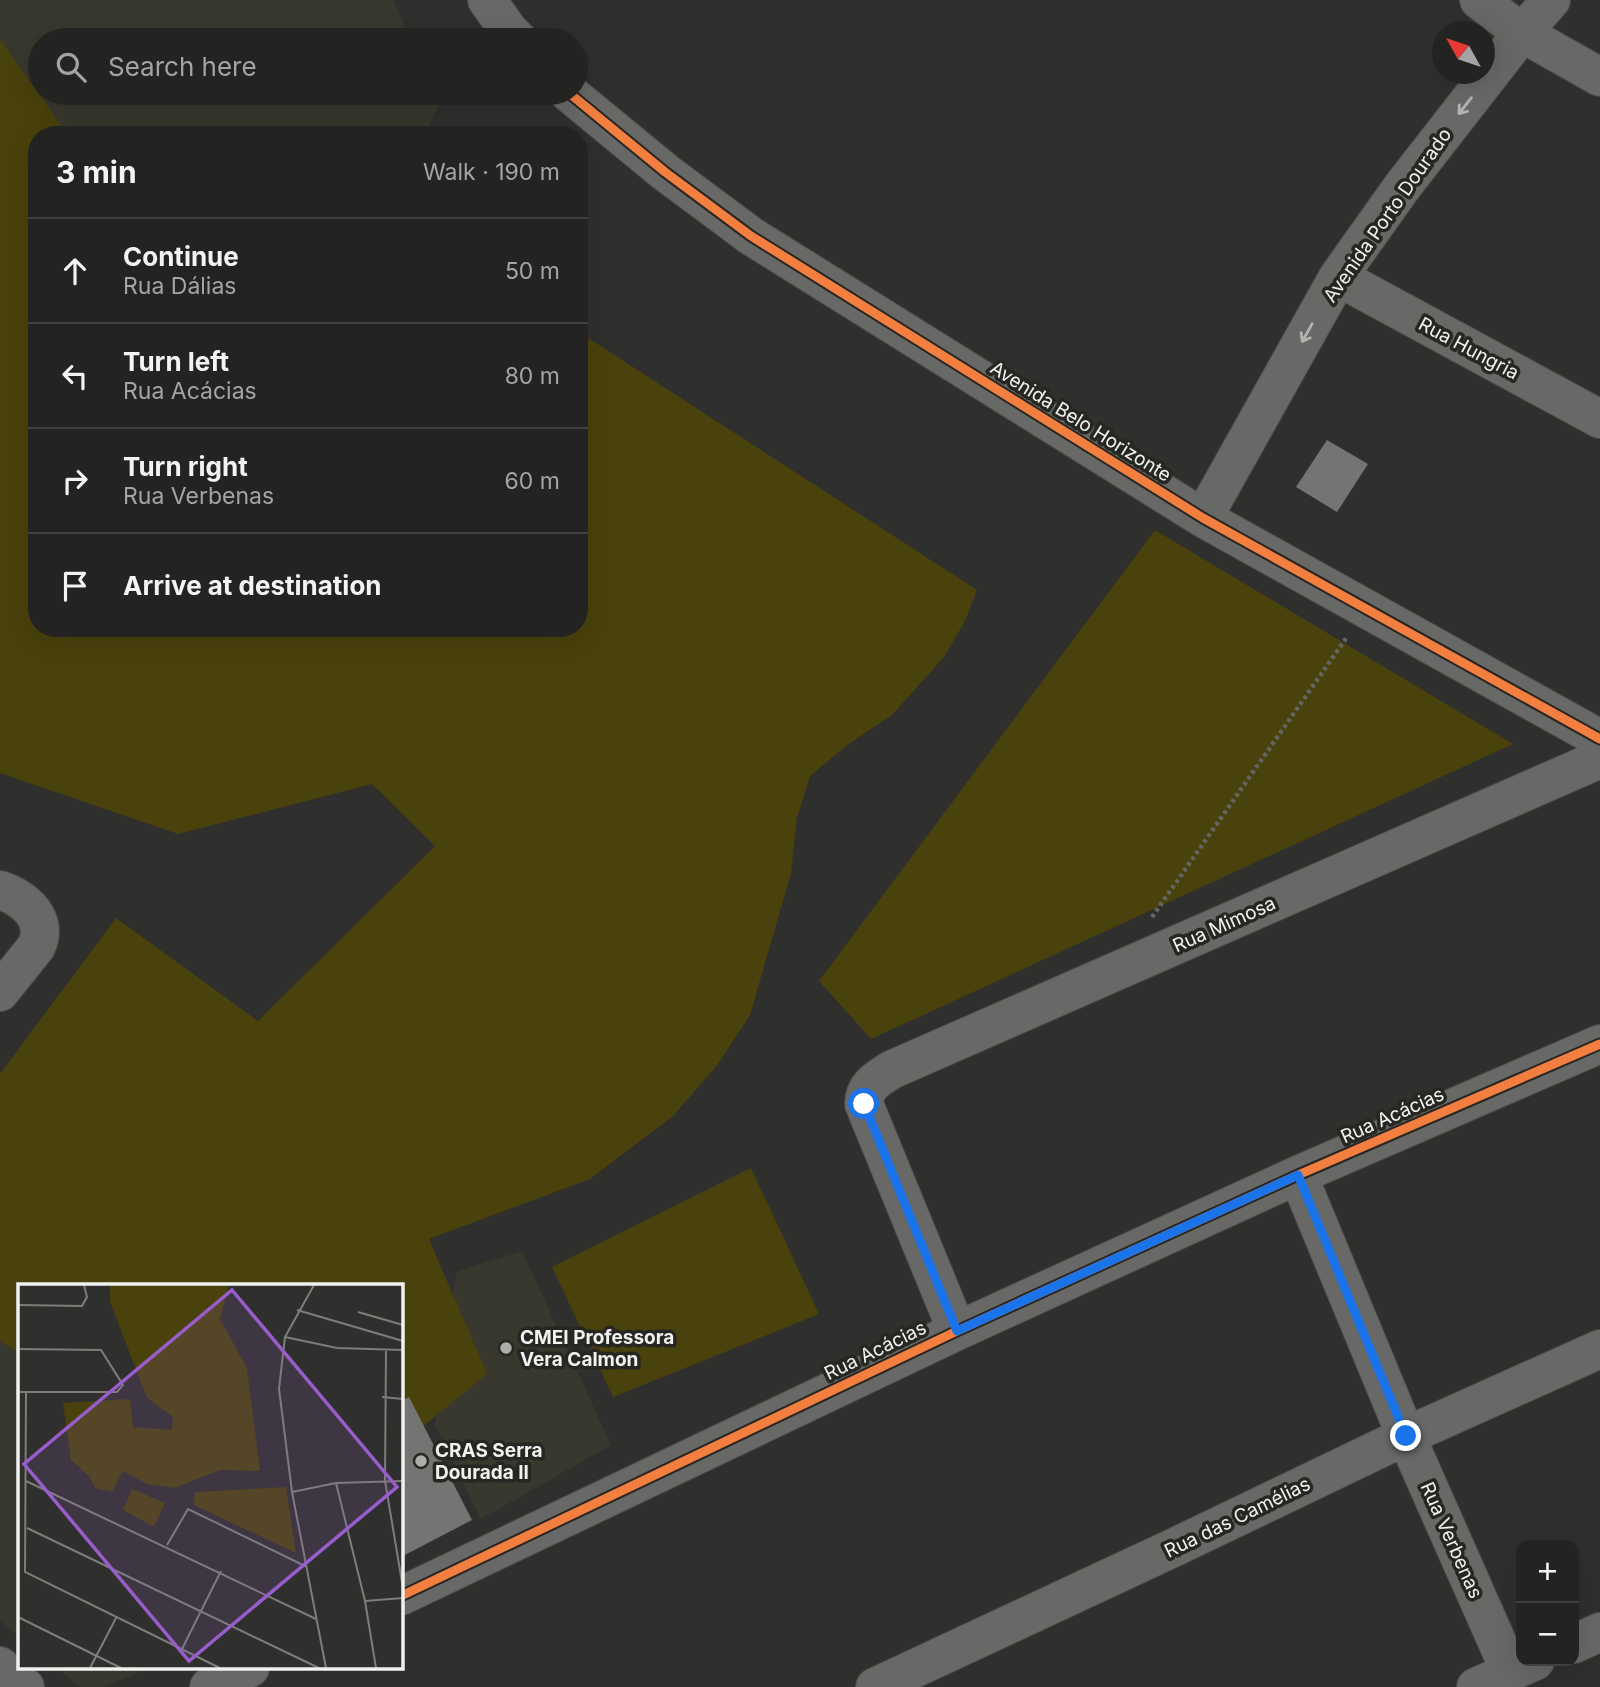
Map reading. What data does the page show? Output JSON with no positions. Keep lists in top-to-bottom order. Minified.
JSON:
{"streets":{"street":["Avenida Porto Dourado","Rua Hungria","Avenida Belo Horizonte","Rua Mimosa","Rua Acácias","Rua das Camélias","Rua Verbenas"]},"crossings":[["Avenida Porto Dourado","Rua Hungria"],["Avenida Porto Dourado","Avenida Belo Horizonte"],["Rua Mimosa","Rua Acácias"],["Rua Acácias","Rua Verbenas"],["Rua das Camélias","Rua Verbenas"]],"one_way":["Avenida Porto Dourado"],"places":["CMEI Professora Vera Calmon","CRAS Serra Dourada II"],"north":"top left","page":{"search":"Search here","heading":["3 min","Walk · 190 m"],"list":[["Continue","Rua Dálias","50 m"],["Turn left","Rua Acácias","80 m"],["Turn right","Rua Verbenas","60 m"],"Arrive at destination"],"map_buttons":["+","−"]}}
